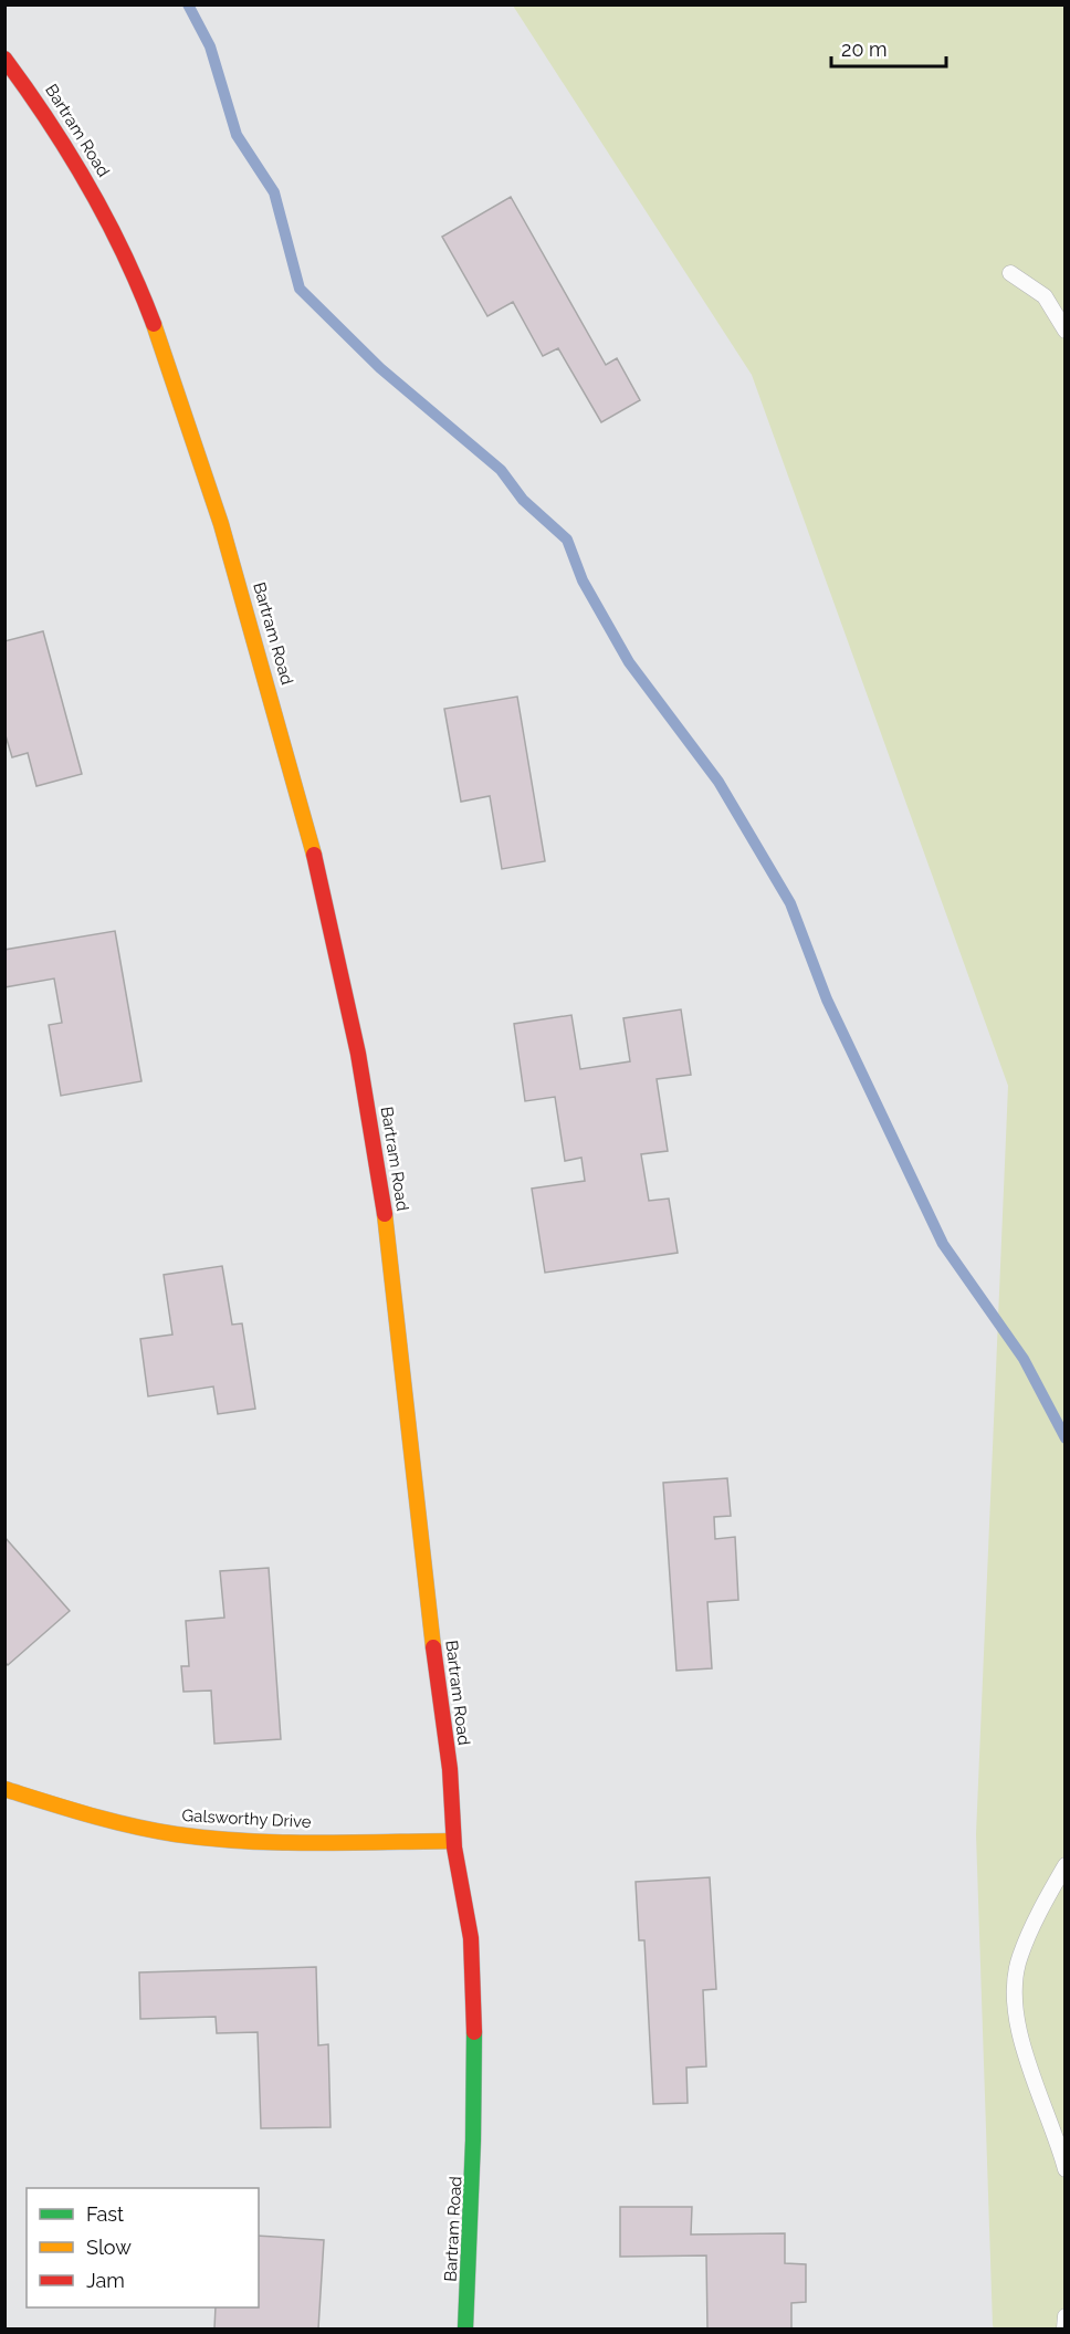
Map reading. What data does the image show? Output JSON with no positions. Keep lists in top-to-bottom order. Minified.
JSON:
{"streets":{"street":["Bartram Road","Galsworthy Drive"]},"crossings":[["Bartram Road","Galsworthy Drive"]],"legend":["Fast","Slow","Jam"],"scale_bar":"20 m"}
